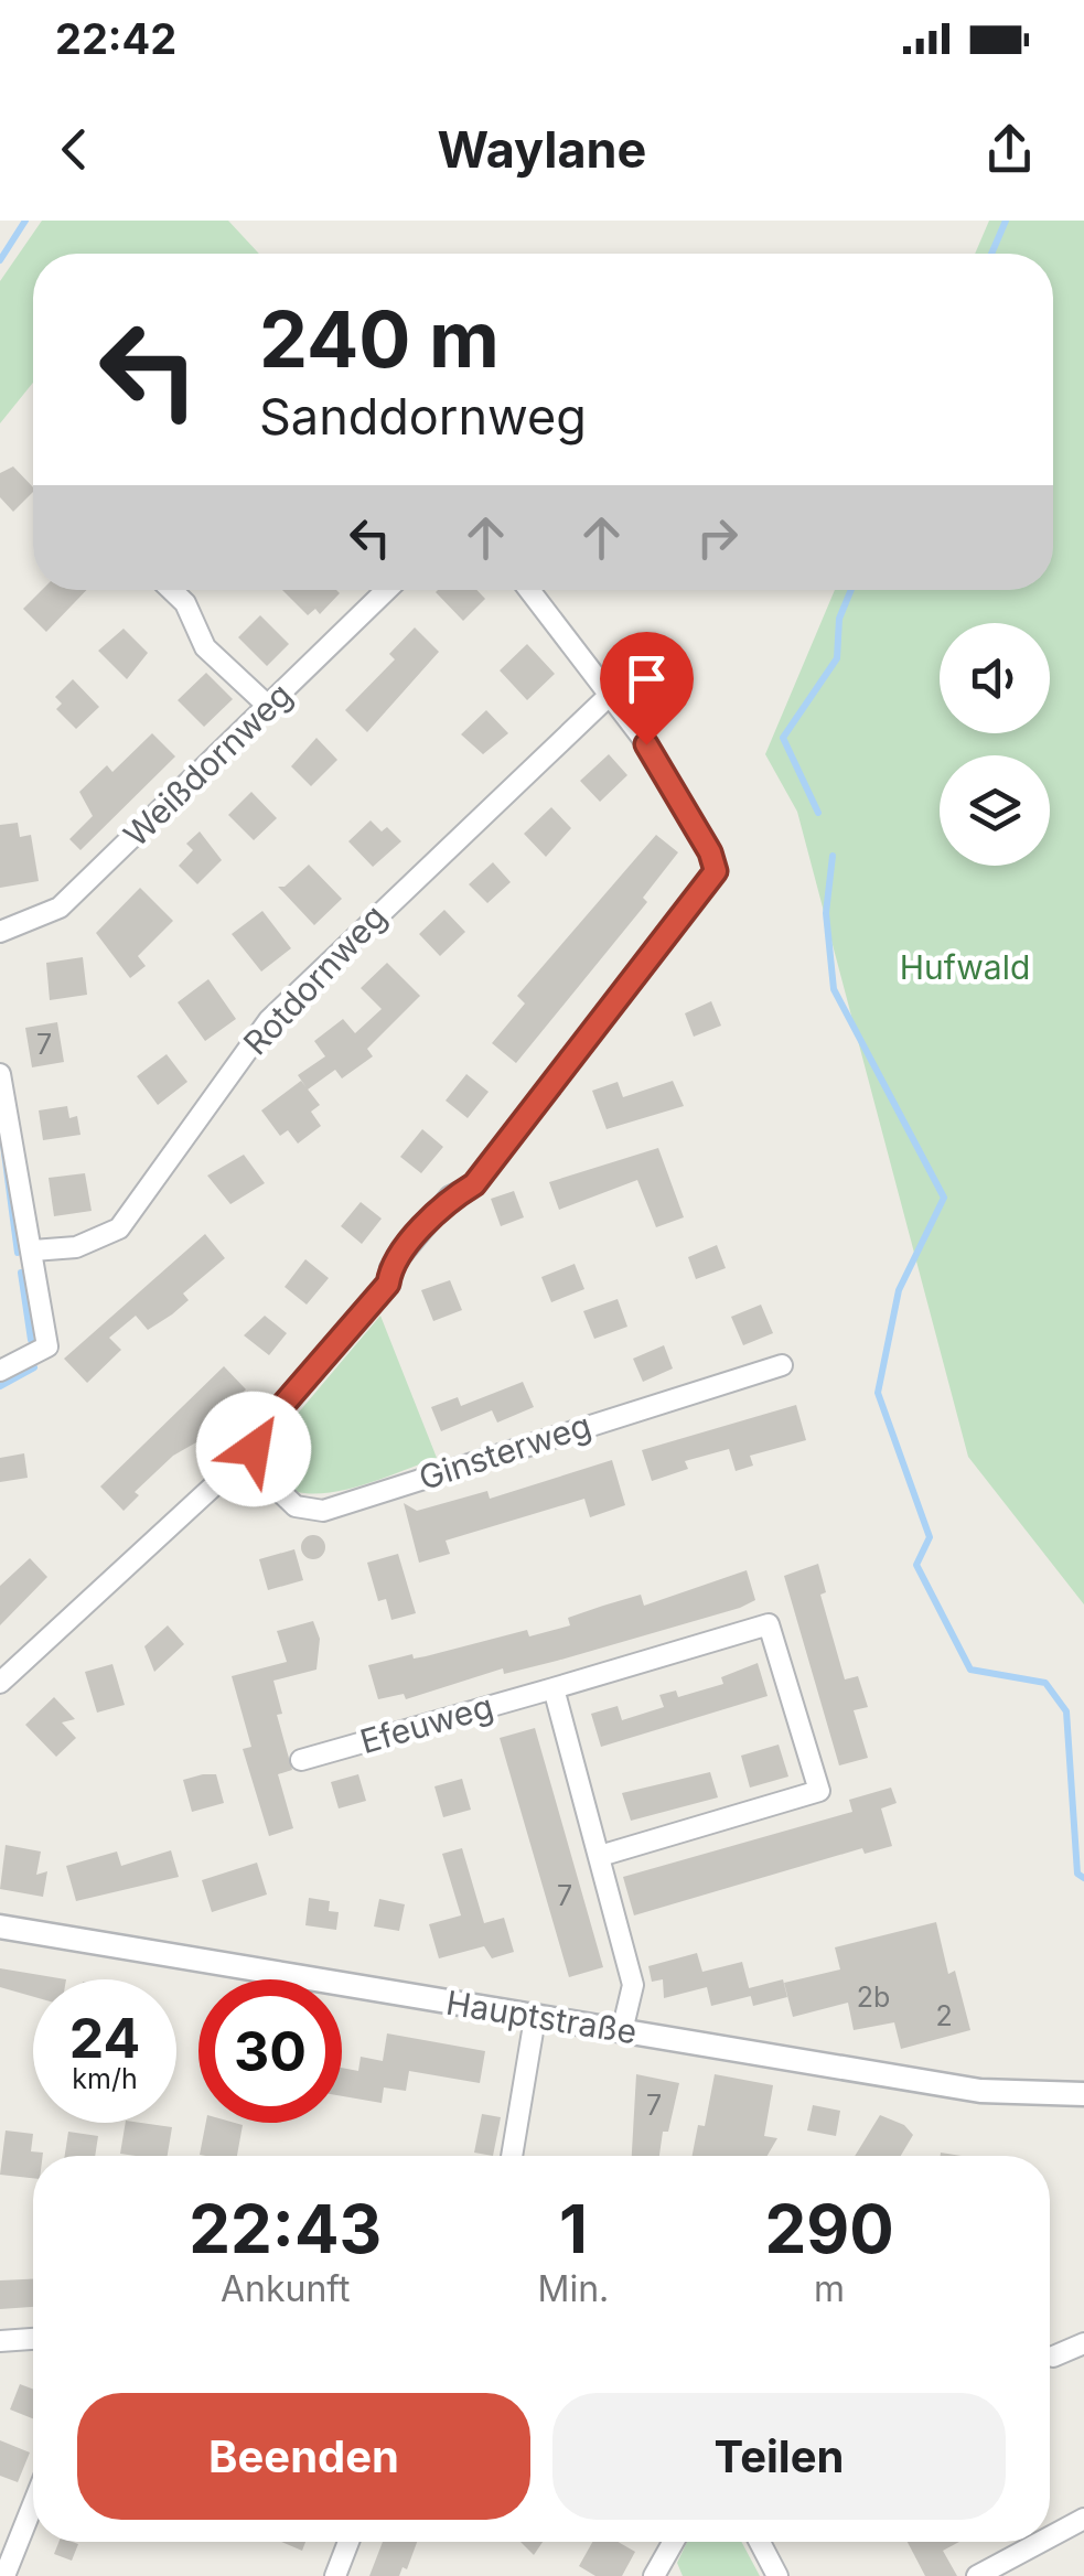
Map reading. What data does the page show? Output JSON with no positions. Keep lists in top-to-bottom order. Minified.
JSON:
{"streets":{"street":["Weißdornweg","Rotdornweg","Ginsterweg","Efeuweg","Hauptstraße"]},"parks":["Hufwald"],"house_numbers":["7","7","2b","2","7"],"page":{"status":"22:42","header":"Waylane","turn":["240 m","Sanddornweg"],"speed":"24 km/h","limit":"30","eta":["22:43","Ankunft","1","Min.","290","m"],"buttons":["Beenden","Teilen"]}}
